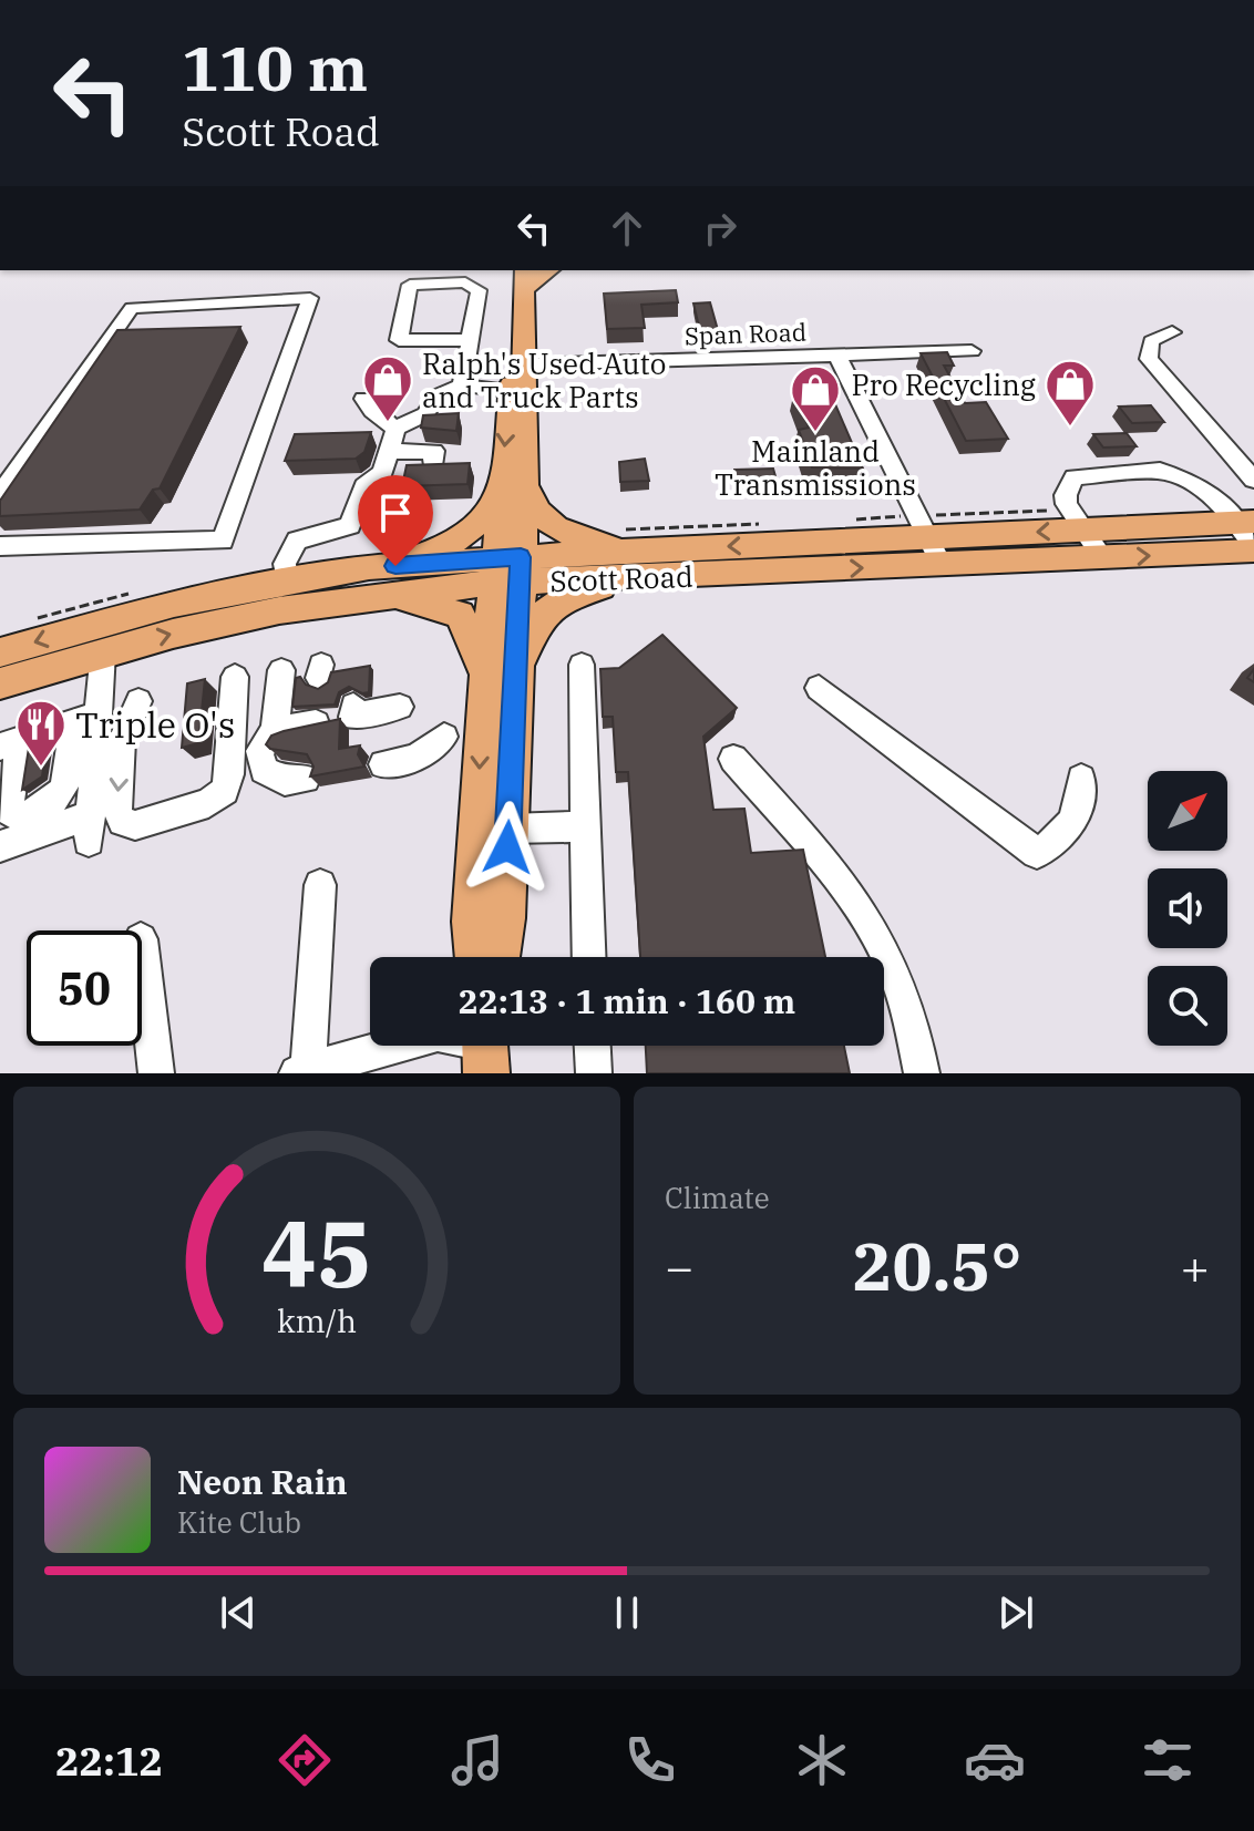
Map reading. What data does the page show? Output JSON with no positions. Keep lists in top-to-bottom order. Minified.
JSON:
{"streets":{"main road":["Scott Road"],"street":["Span Road"]},"places":{"shop":["Ralph's Used Auto and Truck Parts","Pro Recycling","Mainland Transmissions"],"restaurant":["Triple O's"]},"north":"top right","page":{"turn":["110 m","Scott Road"],"limit":"50","trip":"22:13 · 1 min · 160 m","tile":"Climate","heat":["−","20.5°","+"],"song":["Neon Rain","Kite Club"],"tabs":"22:12","gauge":["45","km/h"]}}
